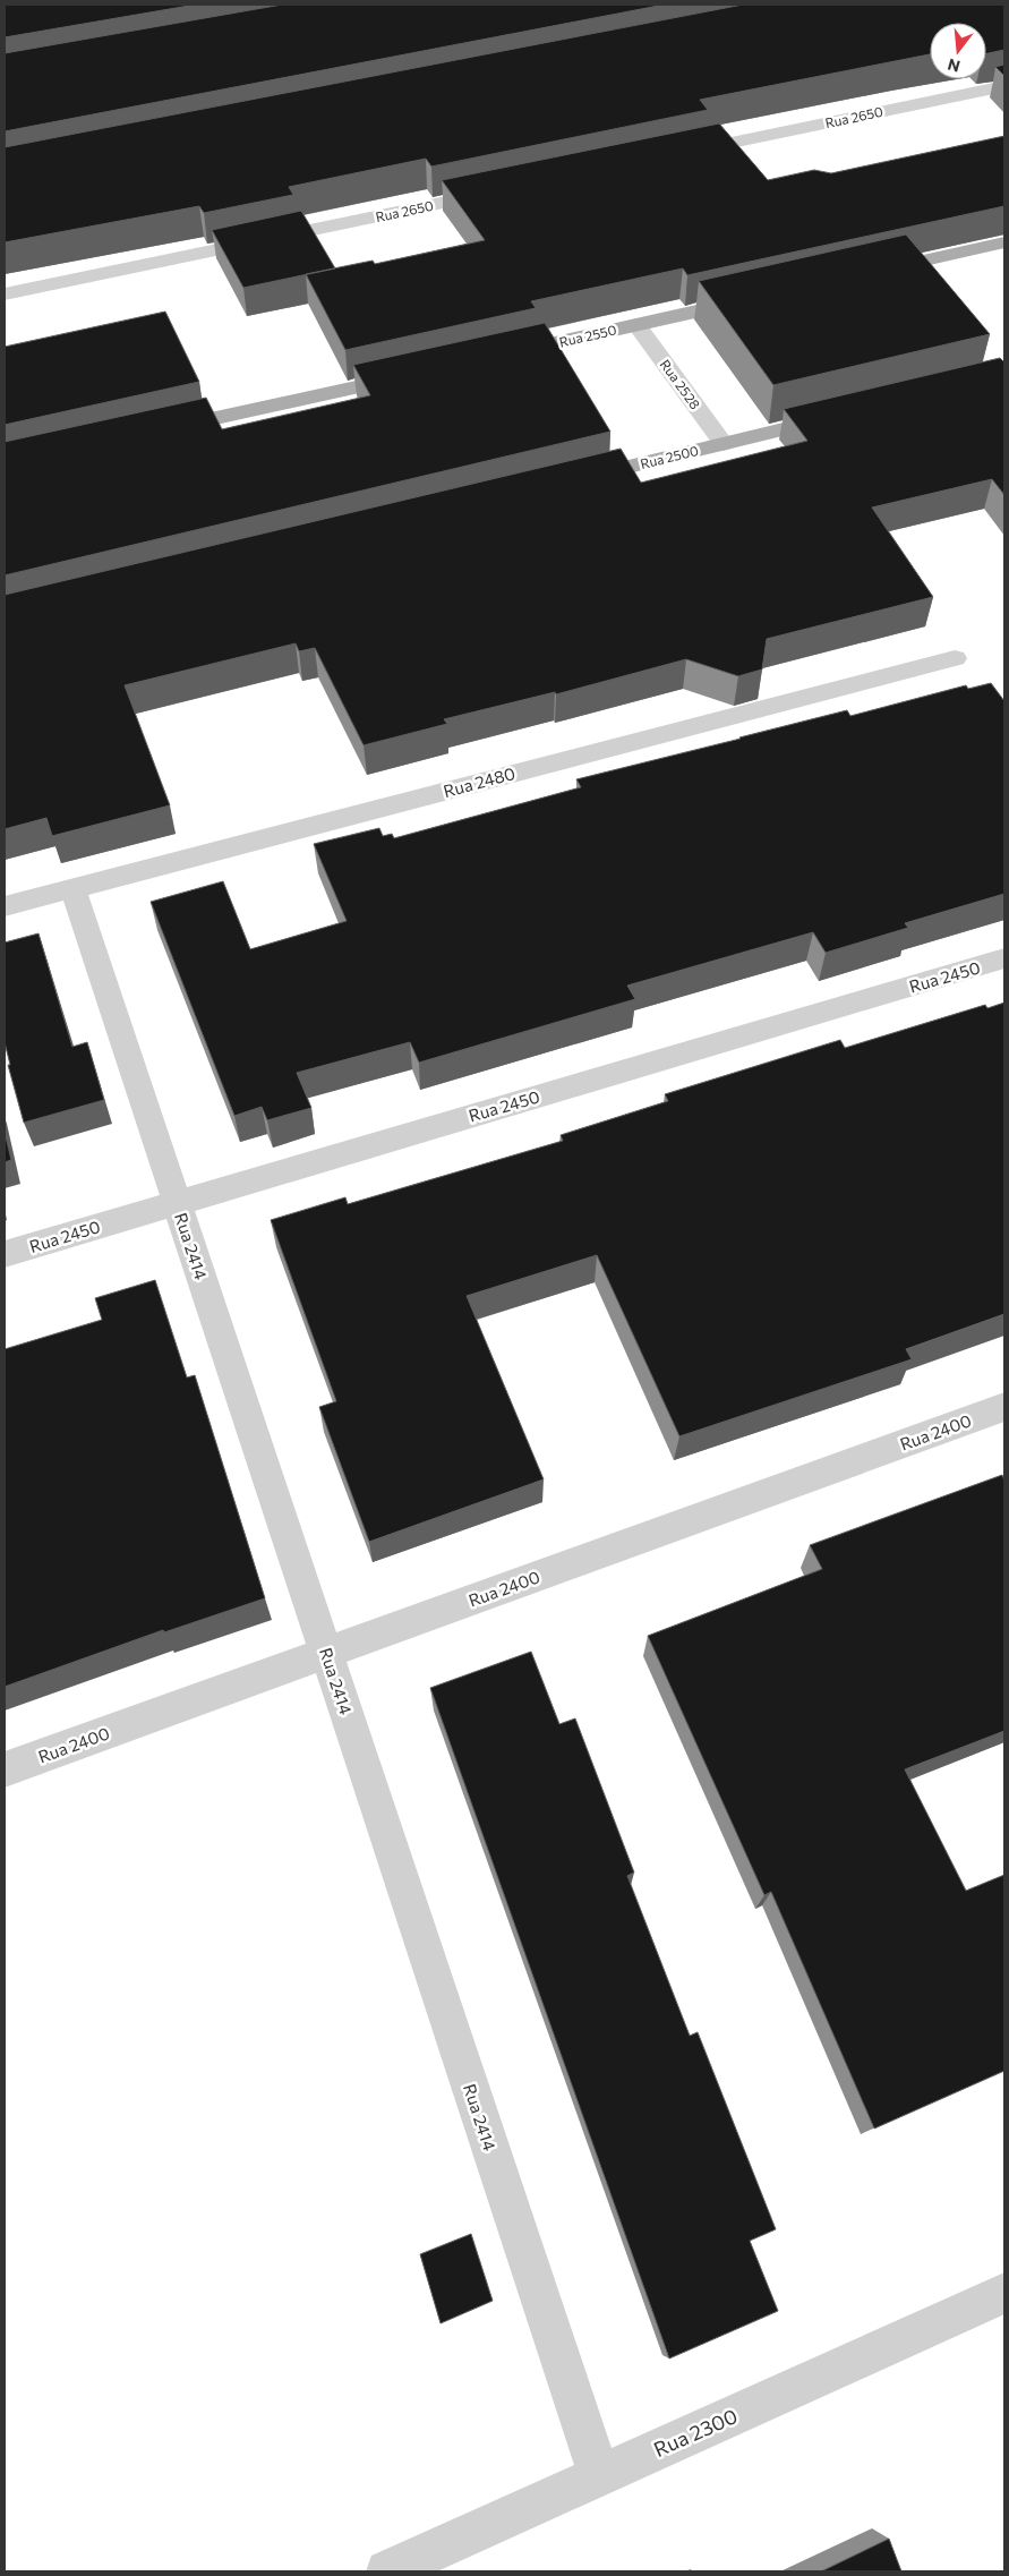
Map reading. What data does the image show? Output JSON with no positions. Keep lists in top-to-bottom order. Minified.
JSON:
{"streets":{"main road":["Rua 2550","Rua 2500"],"street":["Rua 2650","Rua 2528","Rua 2480","Rua 2450","Rua 2414","Rua 2400","Rua 2300"]},"crossings":[["Rua 2550","Rua 2528"],["Rua 2528","Rua 2500"],["Rua 2480","Rua 2414"],["Rua 2450","Rua 2414"],["Rua 2414","Rua 2400"],["Rua 2414","Rua 2300"]],"north":"bottom"}
